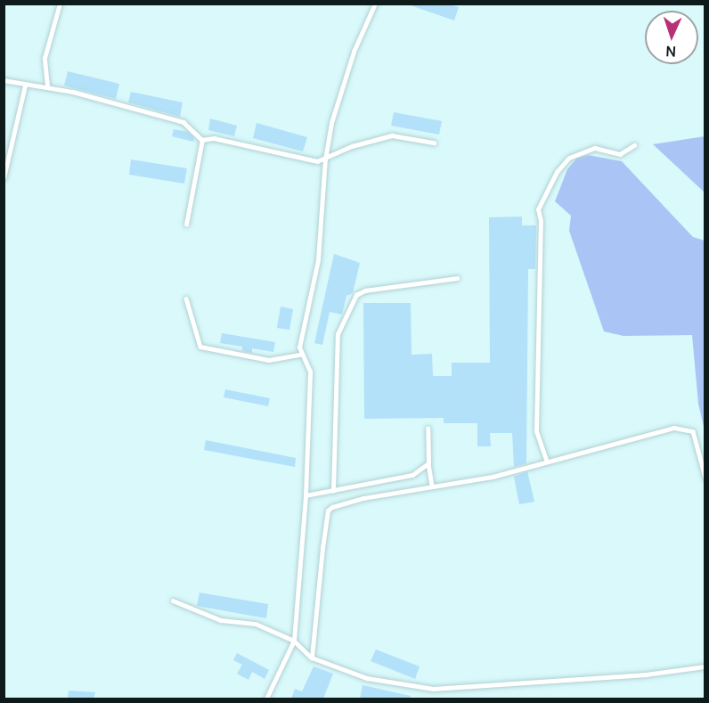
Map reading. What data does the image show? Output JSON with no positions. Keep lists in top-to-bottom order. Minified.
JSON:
{"north":"bottom"}
